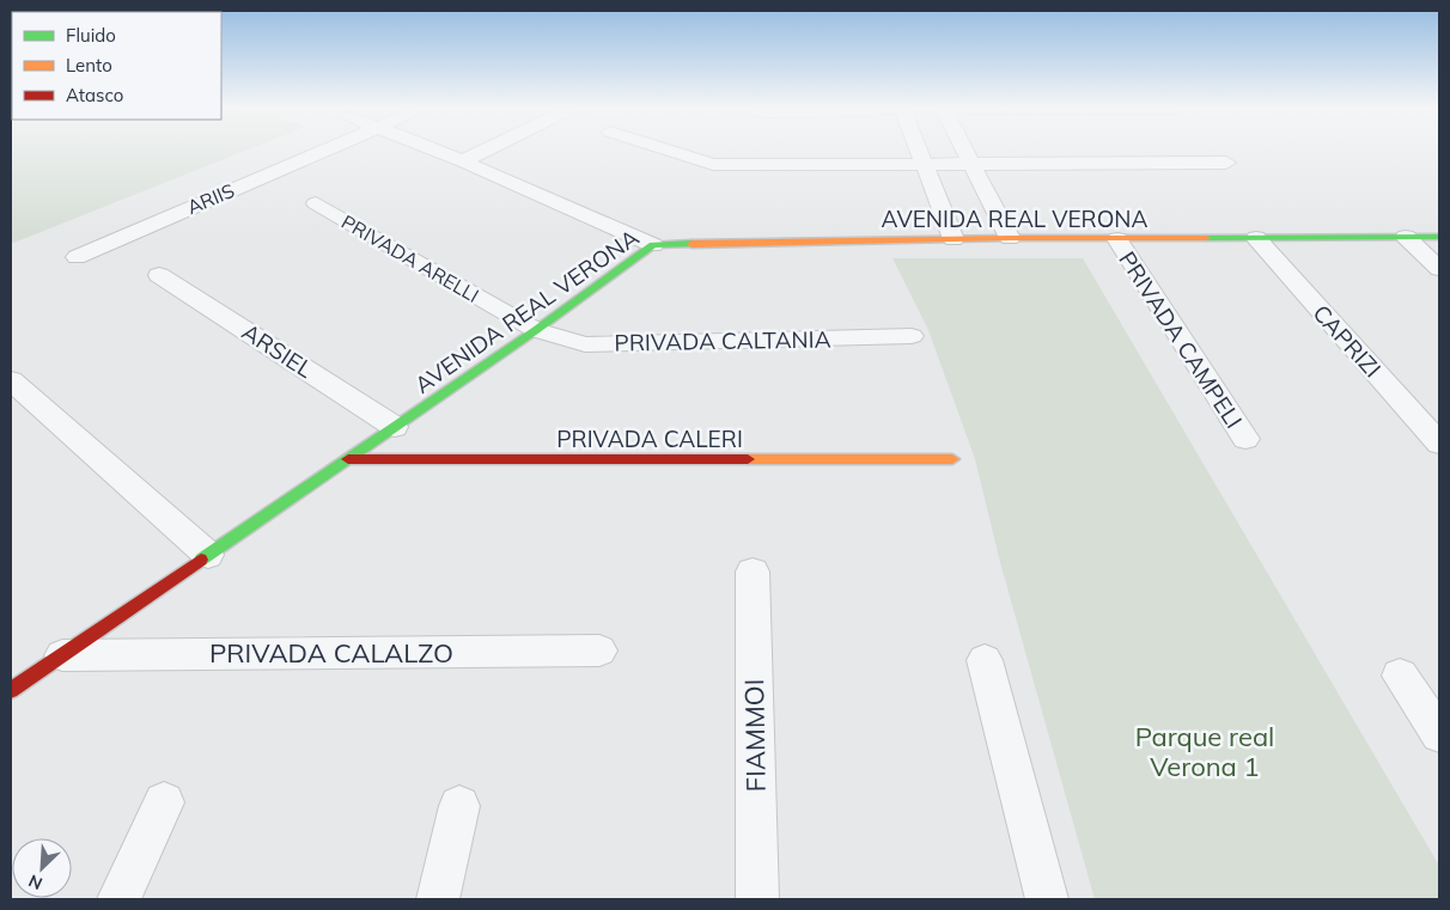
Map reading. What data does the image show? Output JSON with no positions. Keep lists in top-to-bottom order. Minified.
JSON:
{"streets":{"street":["ARIIS","AVENIDA REAL VERONA","PRIVADA ARELLI","PRIVADA CAMPELI","PRIVADA CALTANIA","CAPRIZI","ARSIEL","PRIVADA CALERI","PRIVADA CALALZO","FIAMMOI"]},"crossings":[["AVENIDA REAL VERONA","PRIVADA ARELLI"],["AVENIDA REAL VERONA","PRIVADA CAMPELI"],["AVENIDA REAL VERONA","PRIVADA CALTANIA"],["AVENIDA REAL VERONA","CAPRIZI"],["AVENIDA REAL VERONA","ARSIEL"],["AVENIDA REAL VERONA","PRIVADA CALERI"],["AVENIDA REAL VERONA","PRIVADA CALALZO"],["PRIVADA ARELLI","PRIVADA CALTANIA"]],"parks":["Parque real Verona 1"],"legend":["Fluido","Lento","Atasco"],"north":"bottom left"}
